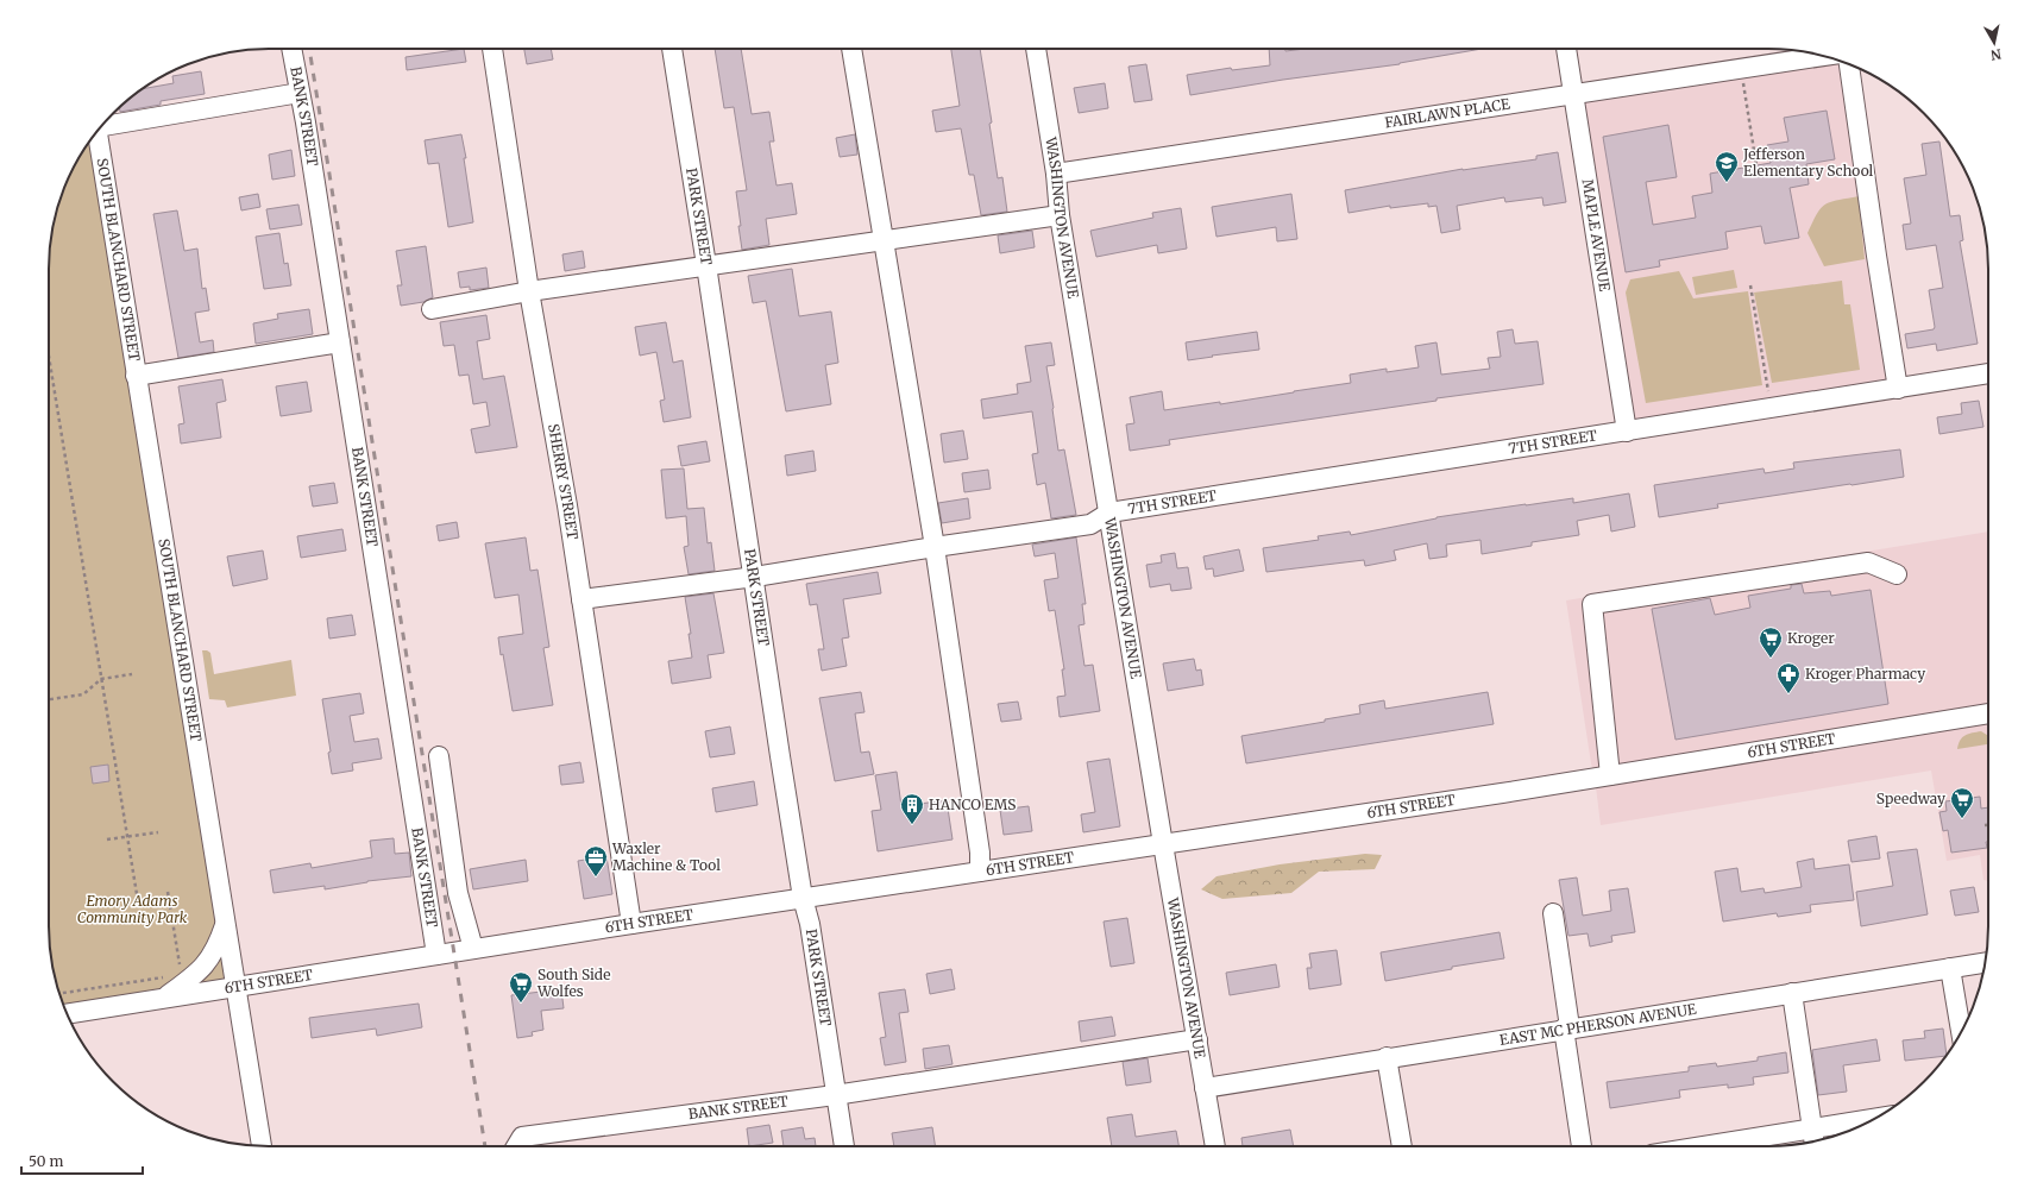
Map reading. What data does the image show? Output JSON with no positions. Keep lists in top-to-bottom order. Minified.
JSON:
{"streets":{"street":["FAIRLAWN PLACE","BANK STREET","PARK STREET","WASHINGTON AVENUE","MAPLE AVENUE","SOUTH BLANCHARD STREET","7TH STREET","SHERRY STREET","6TH STREET","EAST MC PHERSON AVENUE"]},"crossings":[["FAIRLAWN PLACE","WASHINGTON AVENUE"],["FAIRLAWN PLACE","MAPLE AVENUE"],["BANK STREET","PARK STREET"],["BANK STREET","6TH STREET"],["PARK STREET","6TH STREET"],["WASHINGTON AVENUE","7TH STREET"],["WASHINGTON AVENUE","6TH STREET"],["WASHINGTON AVENUE","EAST MC PHERSON AVENUE"],["MAPLE AVENUE","7TH STREET"],["SOUTH BLANCHARD STREET","6TH STREET"],["SHERRY STREET","6TH STREET"]],"parks":["Emory Adams Community Park"],"places":{"school or university":["Jefferson Elementary School"],"supermarket":["Kroger","Speedway","South Side Wolfes"],"pharmacy":["Kroger Pharmacy"],"building":["HANCO EMS"],"office":["Waxler Machine & Tool"]},"scale_bar":"50 m","north":"bottom"}
